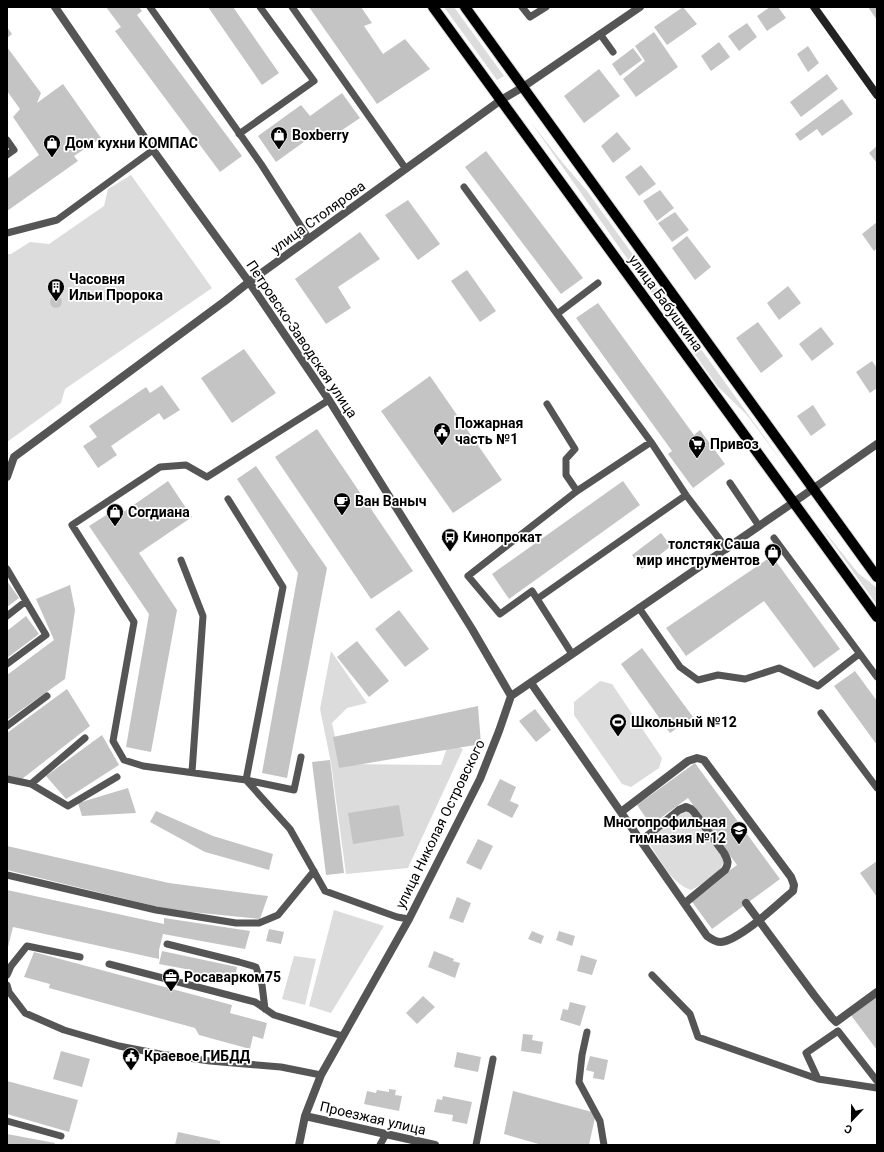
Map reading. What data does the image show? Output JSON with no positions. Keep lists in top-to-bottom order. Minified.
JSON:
{"streets":{"main road":["улица Бабушкина"],"street":["улица Столярова","Петровско-Заводская улица","улица Николая Островского","Проезжая улица"]},"crossings":[["улица Столярова","улица Бабушкина"],["улица Столярова","Петровско-Заводская улица"],["Петровско-Заводская улица","улица Николая Островского"],["улица Николая Островского","Проезжая улица"]],"places":{"shop":["Boxberry","Дом кухни КОМПАС","Согдиана","толстяк Саша мир инструментов"],"building":["Часовня Ильи Пророка"],"public building":["Пожарная часть №1","Краевое ГИБДД"],"supermarket":["Привоз"],"cafe":["Ван Ваныч"],"bus stop":["Кинопрокат"],"sports":["Школьный №12"],"school or university":["Многопрофильная гимназия №12"],"office":["Росаварком75"]},"north":"bottom"}
